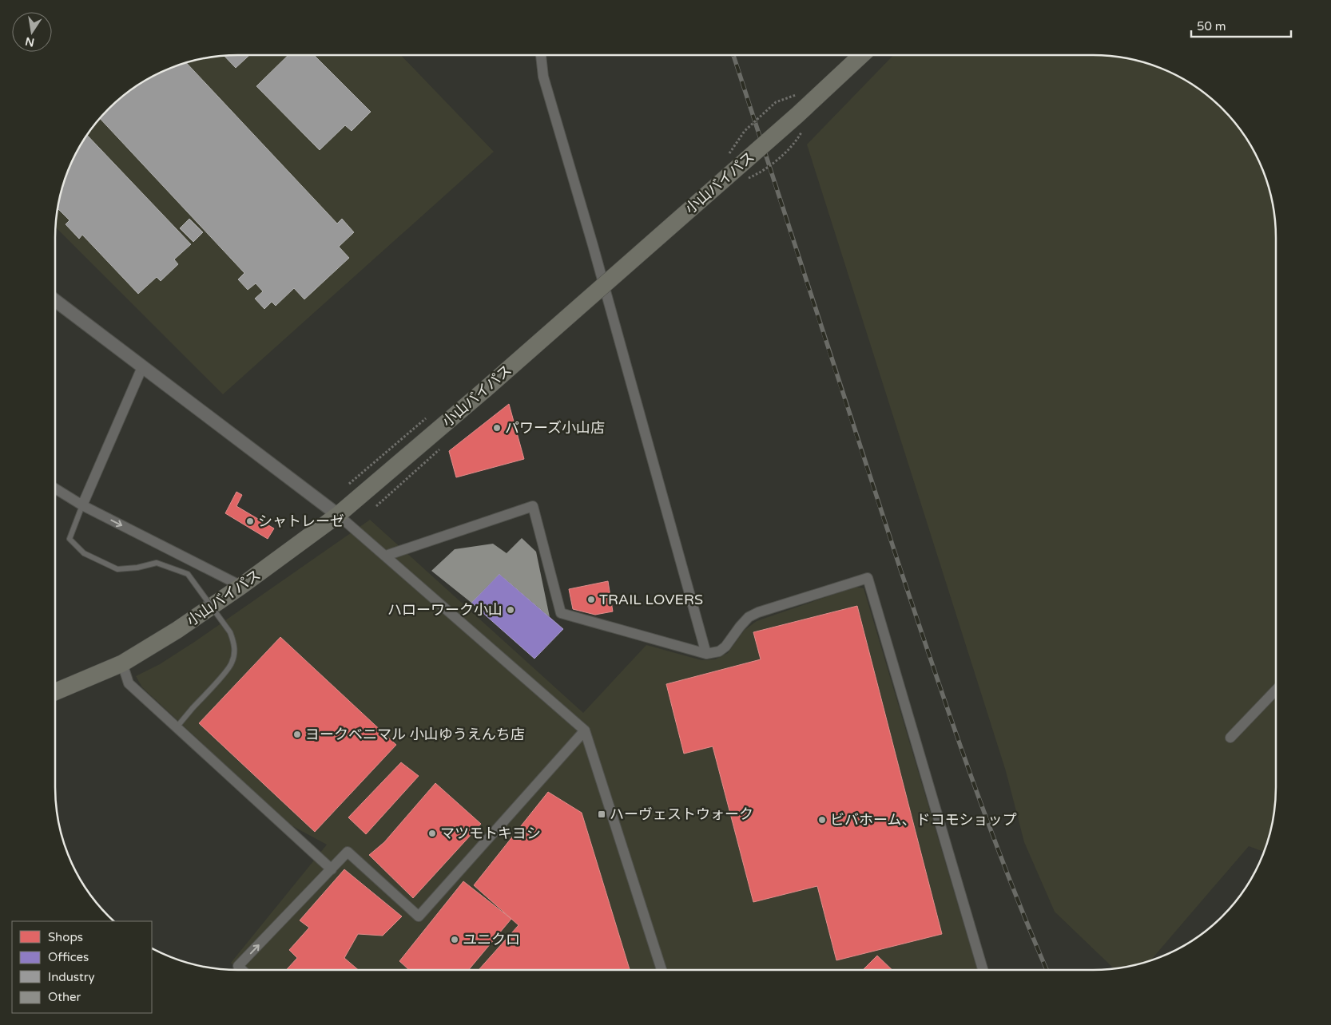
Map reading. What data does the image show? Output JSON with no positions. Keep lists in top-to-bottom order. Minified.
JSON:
{"streets":{"highway":["小山バイパス"]},"places":{"other":["パワーズ小山店","シャトレーゼ","TRAIL LOVERS","ハローワーク小山","ヨークベニマル 小山ゆうえんち店","ビバホーム、ドコモショップ","マツモトキヨシ","ユニクロ"],"transit":["ハーヴェストウォーク"]},"legend":["Shops","Offices","Industry","Other"],"scale_bar":"50 m","north":"bottom"}
